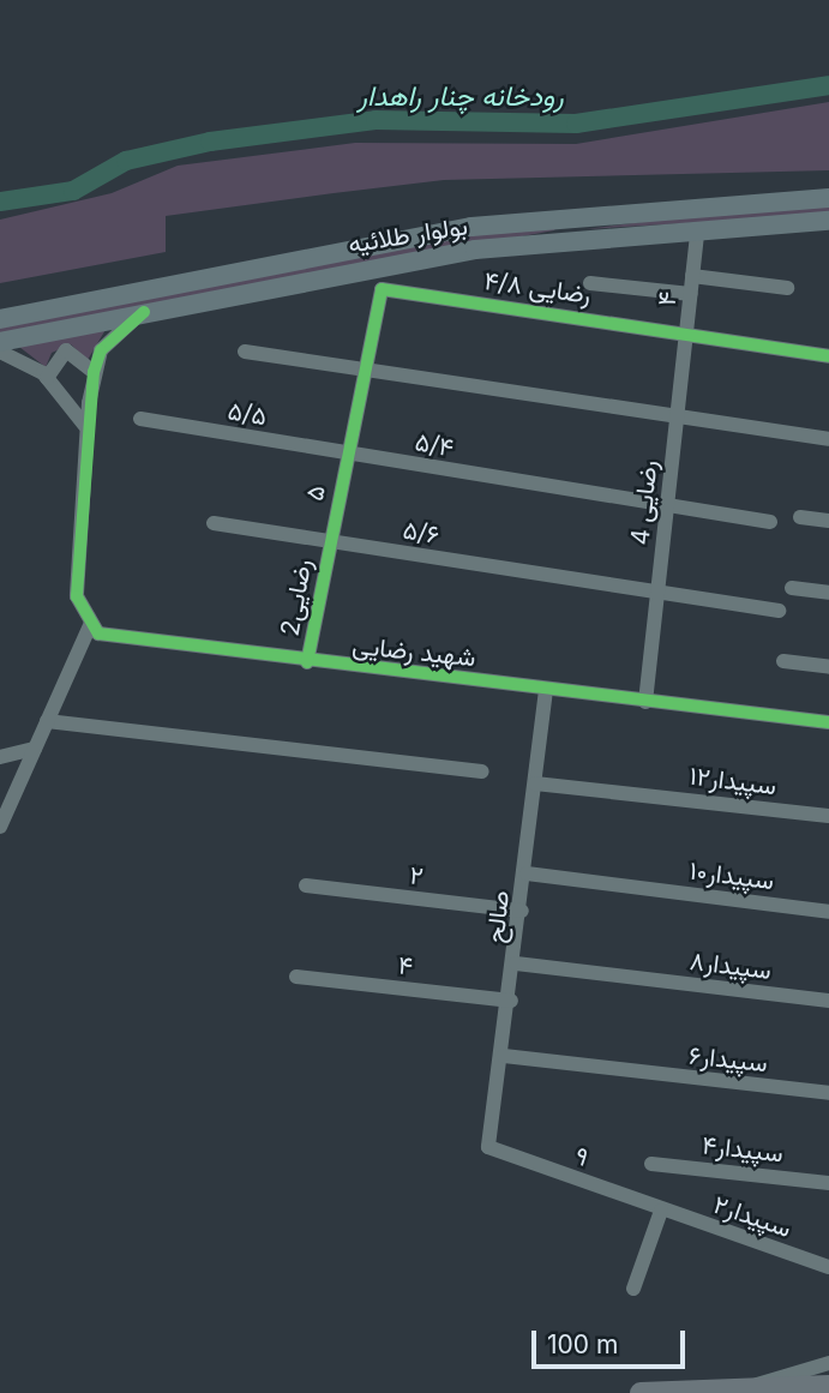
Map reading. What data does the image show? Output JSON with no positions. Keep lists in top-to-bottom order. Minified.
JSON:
{"streets":{"main road":["بولوار طلائیه"],"street":["رضایی ۴/۸","۴","۵/۵","۵/۴","۵","رضایی 4","۵/۶","2رضایی","شهید رضایی","سپیدار۱۲","۲","سپیدار۱۰","صالح","سپیدار۸","سپیدار۶","سپیدار۴","۹","سپیدار۲"]},"crossings":[["بولوار طلائیه","۴"],["رضایی ۴/۸","۴"],["رضایی ۴/۸","۵"],["۴","رضایی 4"],["۴","صالح"],["۵/۵","۵/۴"],["۵/۵","۵"],["۵/۴","۵"],["۵/۴","رضایی 4"],["۵","۵/۶"],["۵","2رضایی"],["رضایی 4","۵/۶"],["رضایی 4","شهید رضایی"],["۵/۶","2رضایی"],["2رضایی","شهید رضایی"],["شهید رضایی","صالح"],["سپیدار۱۲","صالح"],["۲","صالح"],["سپیدار۱۰","صالح"],["صالح","سپیدار۸"],["صالح","سپیدار۶"],["صالح","۹"],["۹","سپیدار۲"]],"water":["رودخانه چنار راهدار"],"scale_bar":"100 m"}
